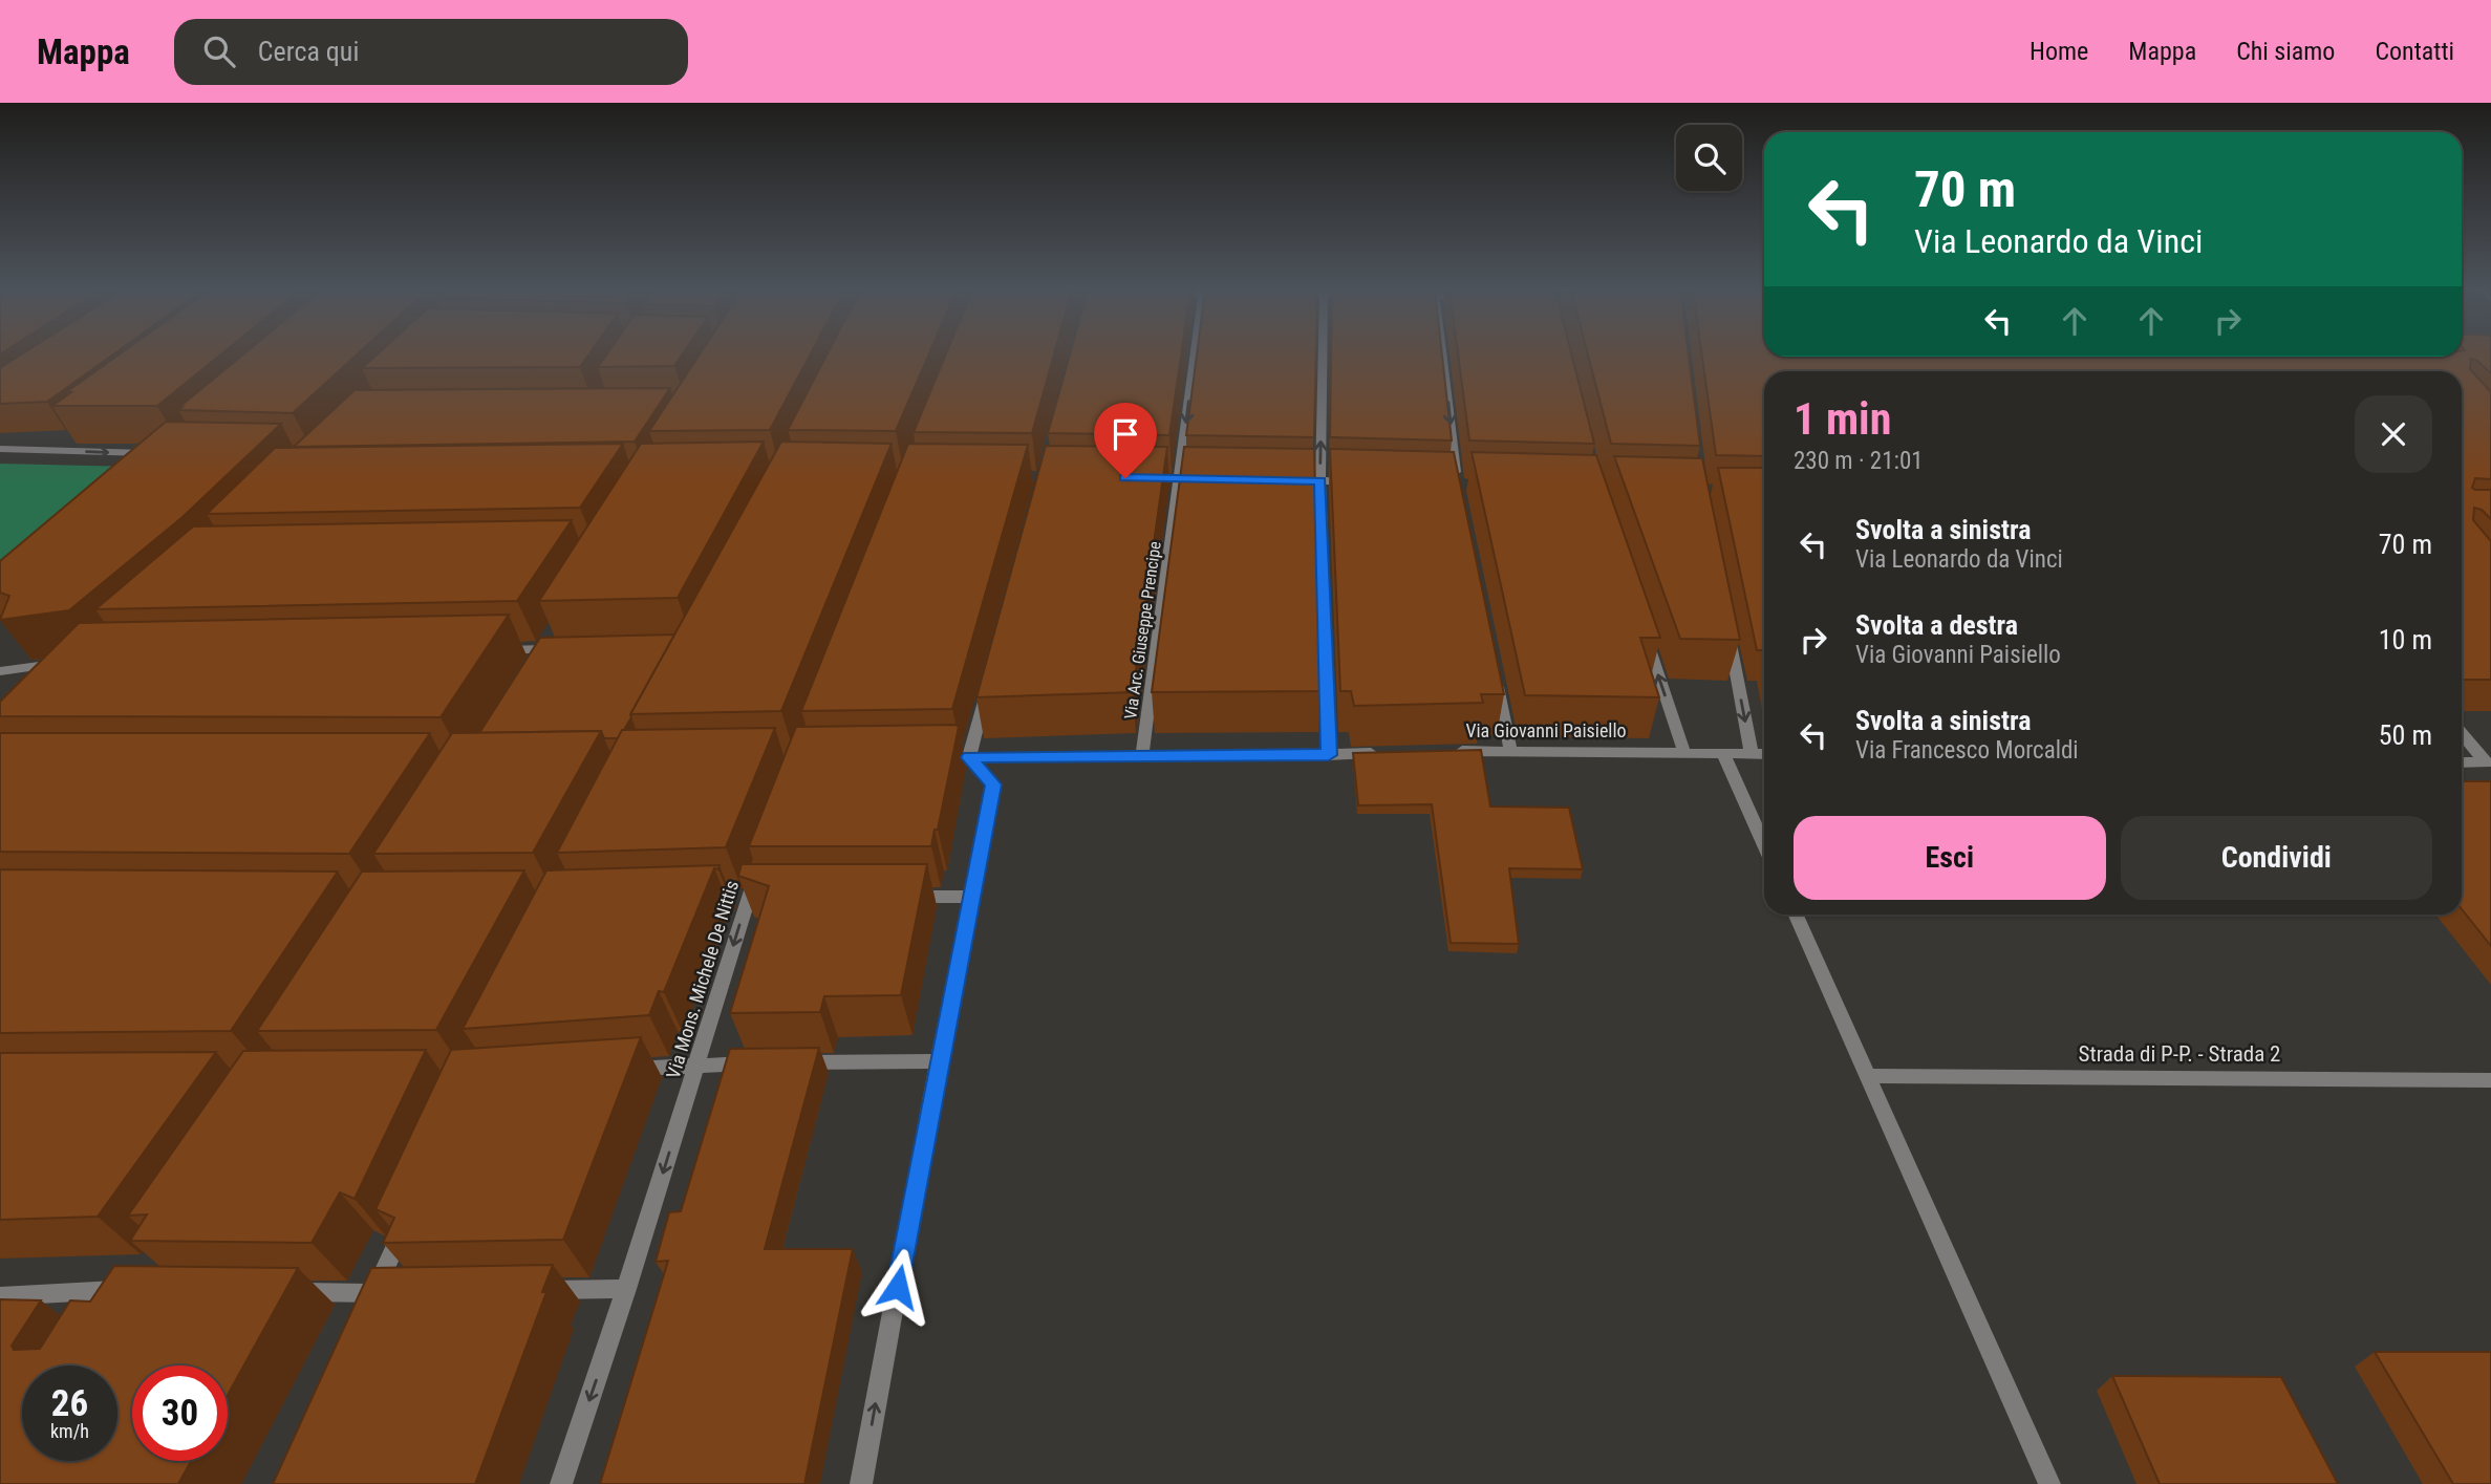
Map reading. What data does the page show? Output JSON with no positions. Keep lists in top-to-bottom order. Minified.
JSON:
{"streets":{"street":["Via Arc. Giuseppe Prencipe","Via Giovanni Paisiello","Via Mons. Michele De Nittis","Strada di P-P. - Strada 2"]},"one_way":["Via Mons. Michele De Nittis"],"page":{"header":"Mappa","search":"Cerca qui","nav":["Home","Mappa","Chi siamo","Contatti"],"turn":["70 m","Via Leonardo da Vinci"],"heading":["1 min","230 m · 21:01"],"list":[{"name":"Svolta a sinistra","note":"Via Leonardo da Vinci","value":"70 m"},{"name":"Svolta a destra","note":"Via Giovanni Paisiello","value":"10 m"},{"name":"Svolta a sinistra","note":"Via Francesco Morcaldi","value":"50 m"}],"buttons":["Esci","Condividi"],"speed":"26 km/h","limit":"30"}}
